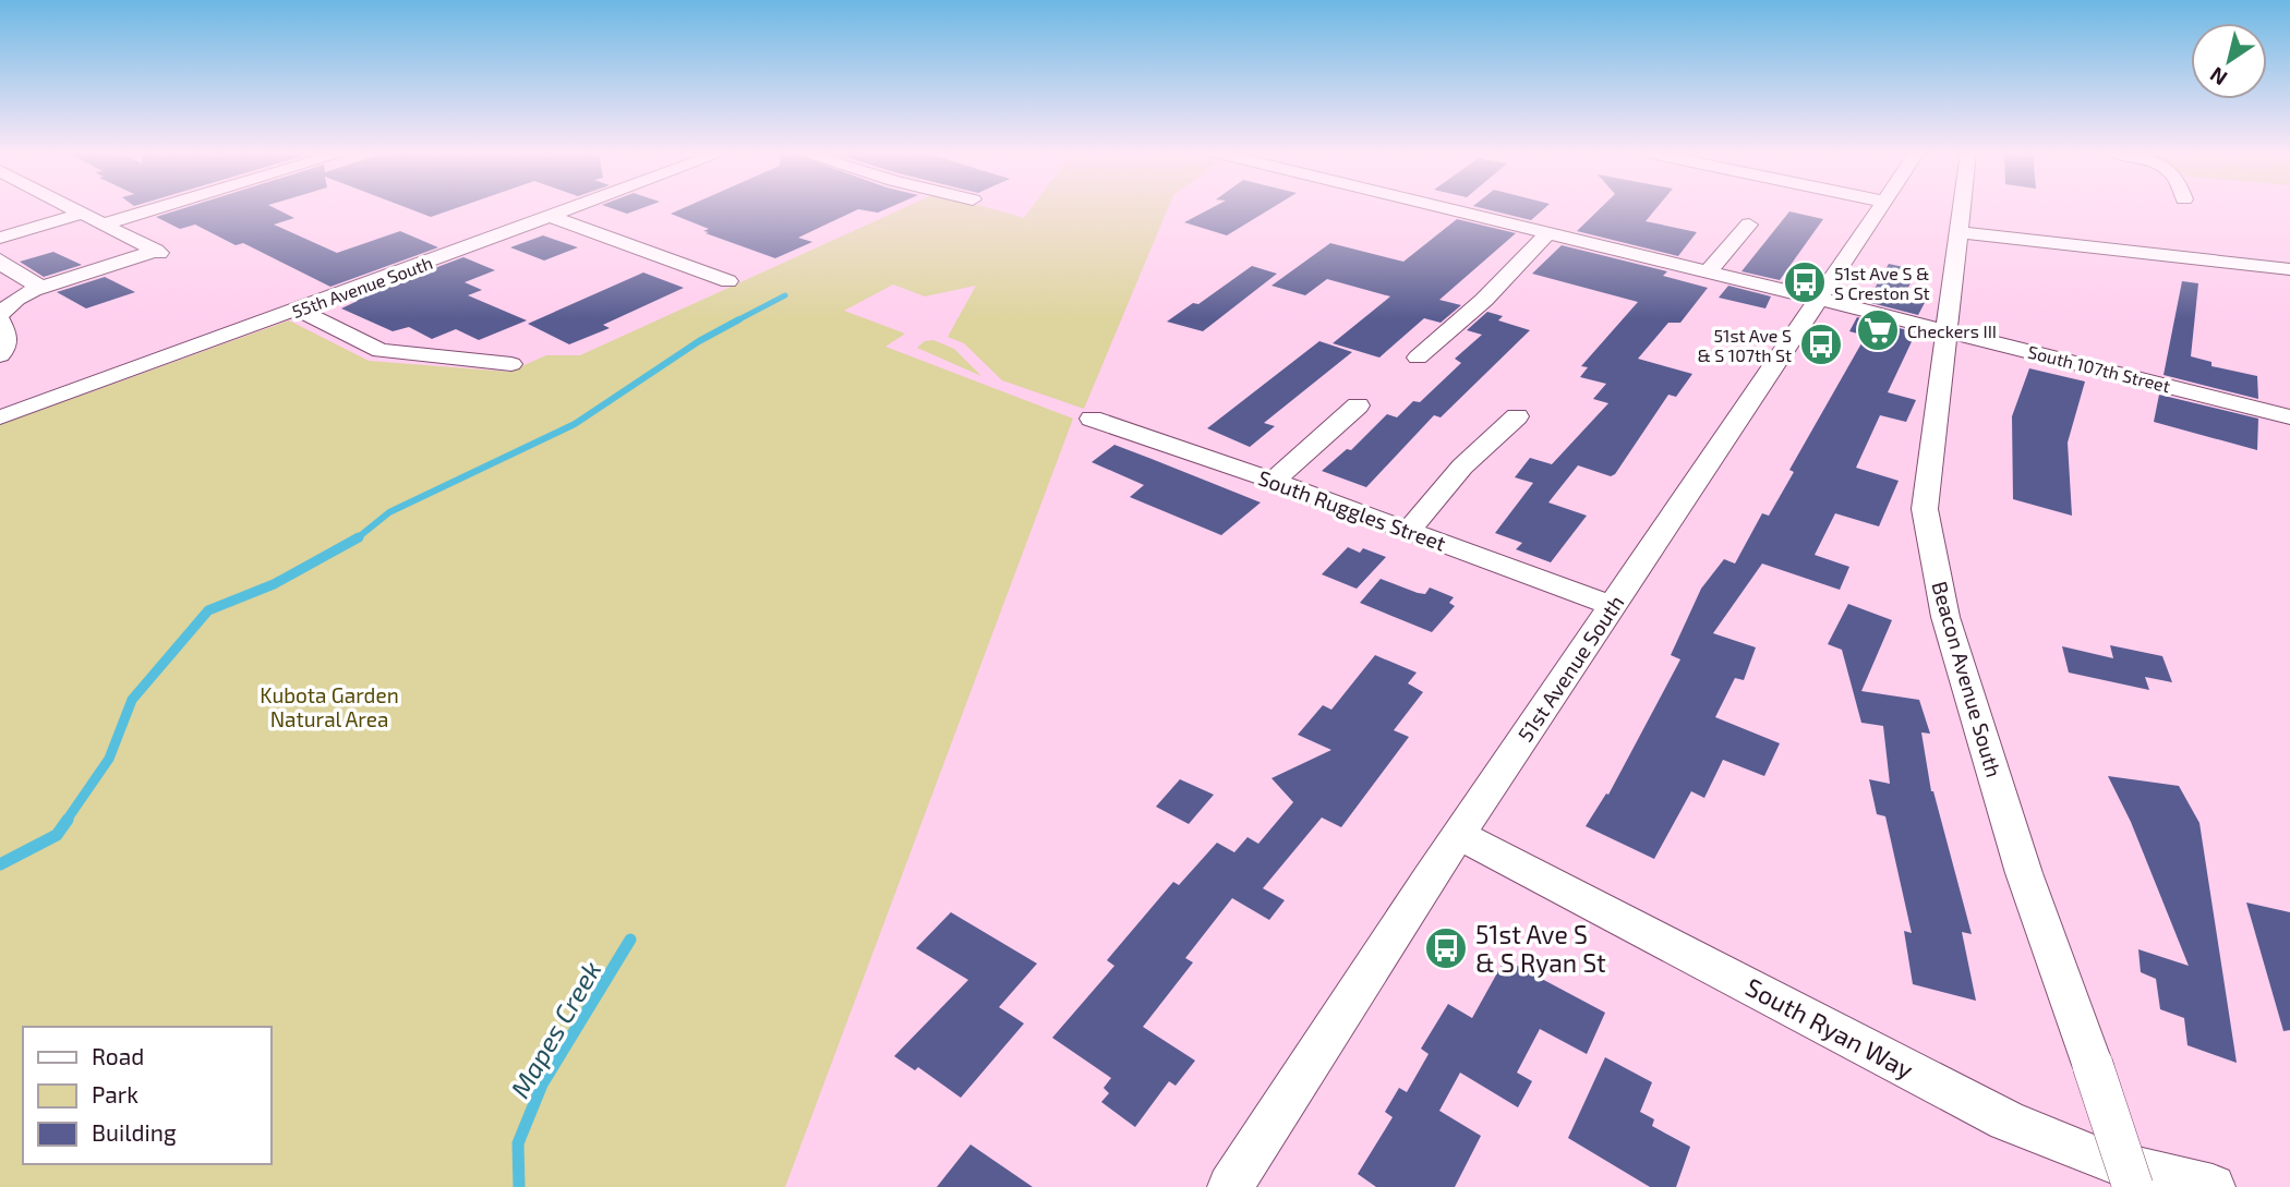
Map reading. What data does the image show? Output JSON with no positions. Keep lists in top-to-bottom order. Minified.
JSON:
{"streets":{"street":["55th Avenue South","South 107th Street","South Ruggles Street","51st Avenue South","Beacon Avenue South","South Ryan Way"]},"crossings":[["South 107th Street","51st Avenue South"],["South 107th Street","Beacon Avenue South"],["South Ruggles Street","51st Avenue South"],["51st Avenue South","South Ryan Way"]],"water":["Mapes Creek"],"parks":["Kubota Garden Natural Area"],"places":{"bus stop":["51st Ave S & S Creston St","51st Ave S & S 107th St","51st Ave S & S Ryan St"],"supermarket":["Checkers III"]},"legend":["Road","Park","Building"],"north":"bottom left"}
